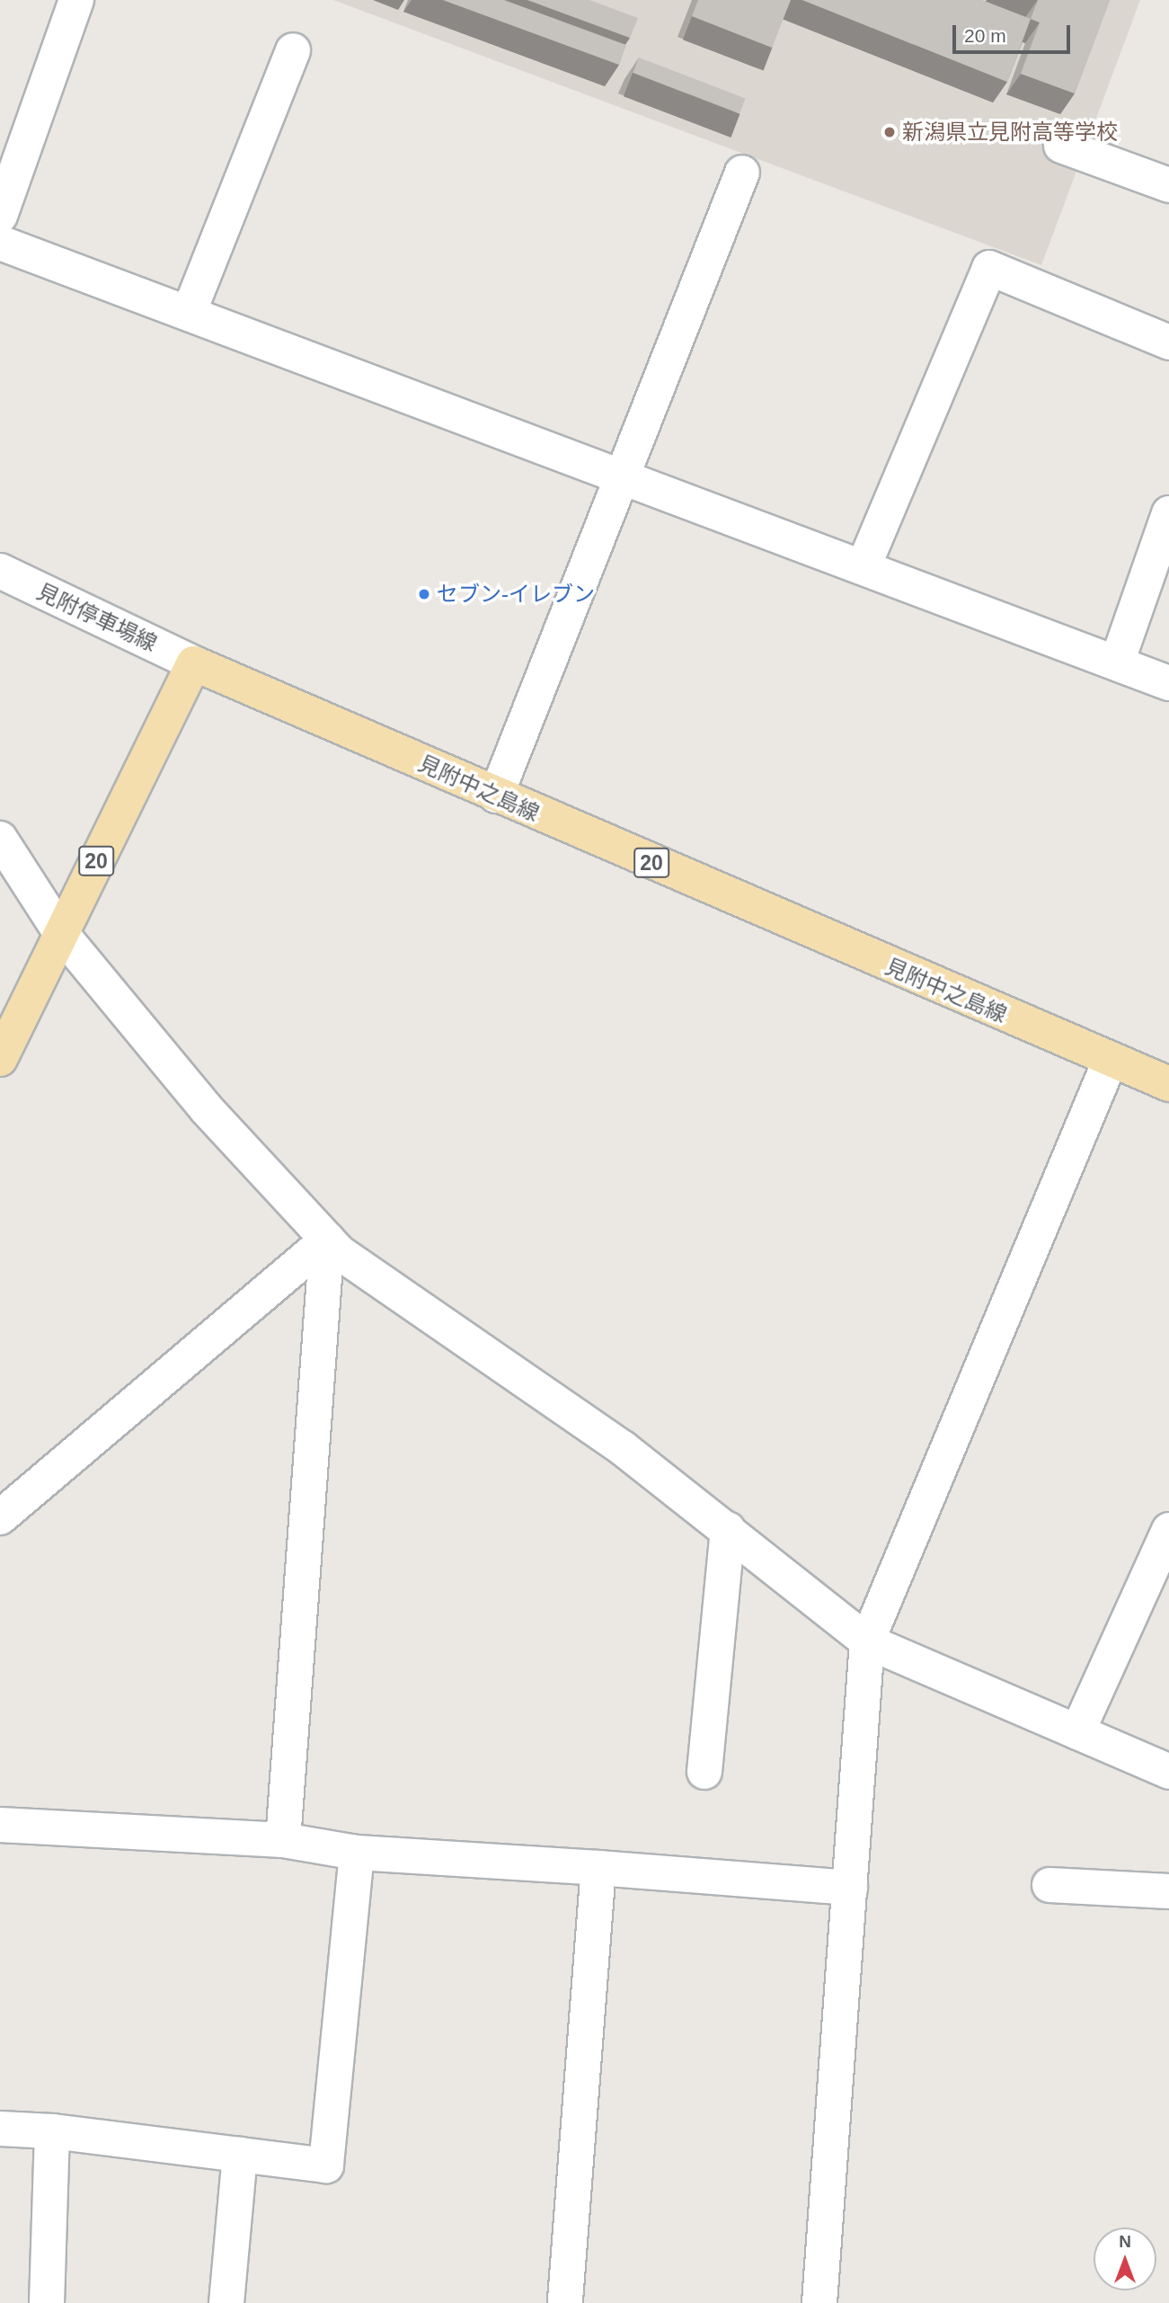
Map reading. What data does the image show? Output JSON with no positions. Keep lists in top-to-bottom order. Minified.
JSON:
{"streets":{"main road":["見附中之島線","20"],"street":["見附停車場線"]},"crossings":[["見附停車場線","見附中之島線"],["見附停車場線","20"],["見附中之島線","20"]],"places":["新潟県立見附高等学校","セブン-イレブン"],"scale_bar":"20 m","north":"top"}
